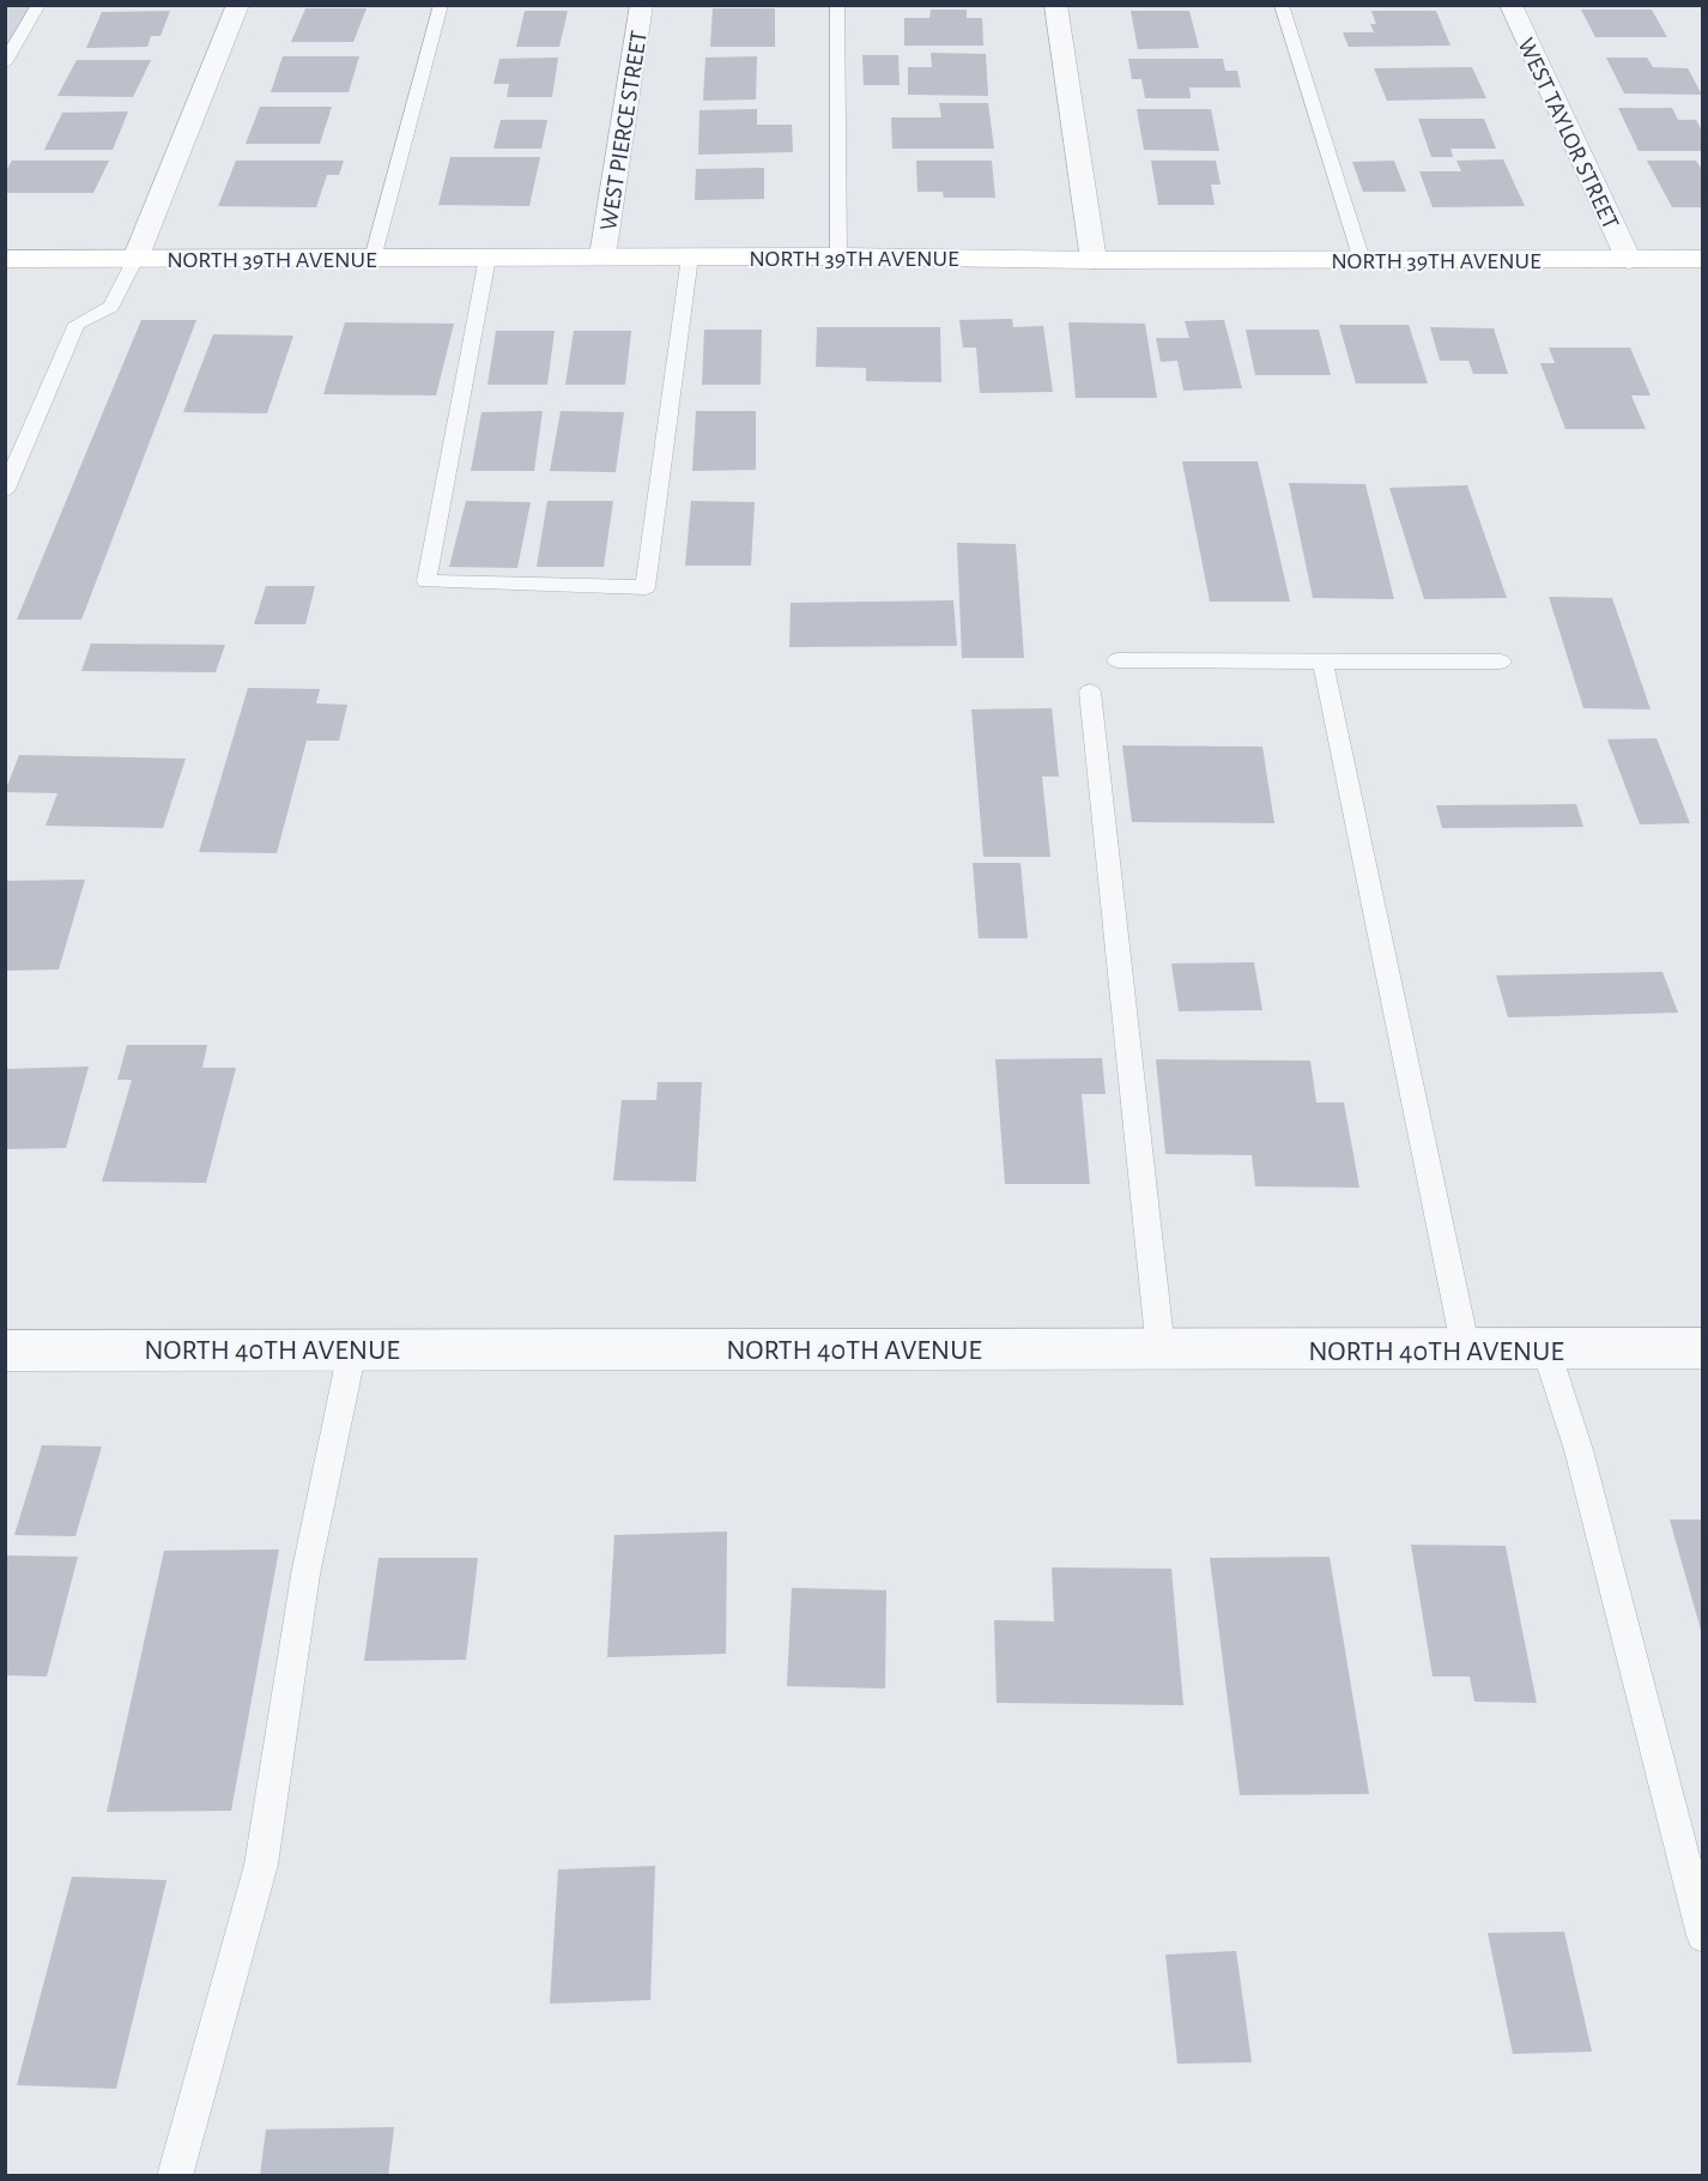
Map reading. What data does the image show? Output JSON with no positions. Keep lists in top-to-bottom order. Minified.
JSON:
{"streets":{"street":["WEST PIERCE STREET","WEST TAYLOR STREET","NORTH 39TH AVENUE","NORTH 40TH AVENUE"]},"crossings":[["WEST PIERCE STREET","NORTH 39TH AVENUE"],["WEST TAYLOR STREET","NORTH 39TH AVENUE"]]}
